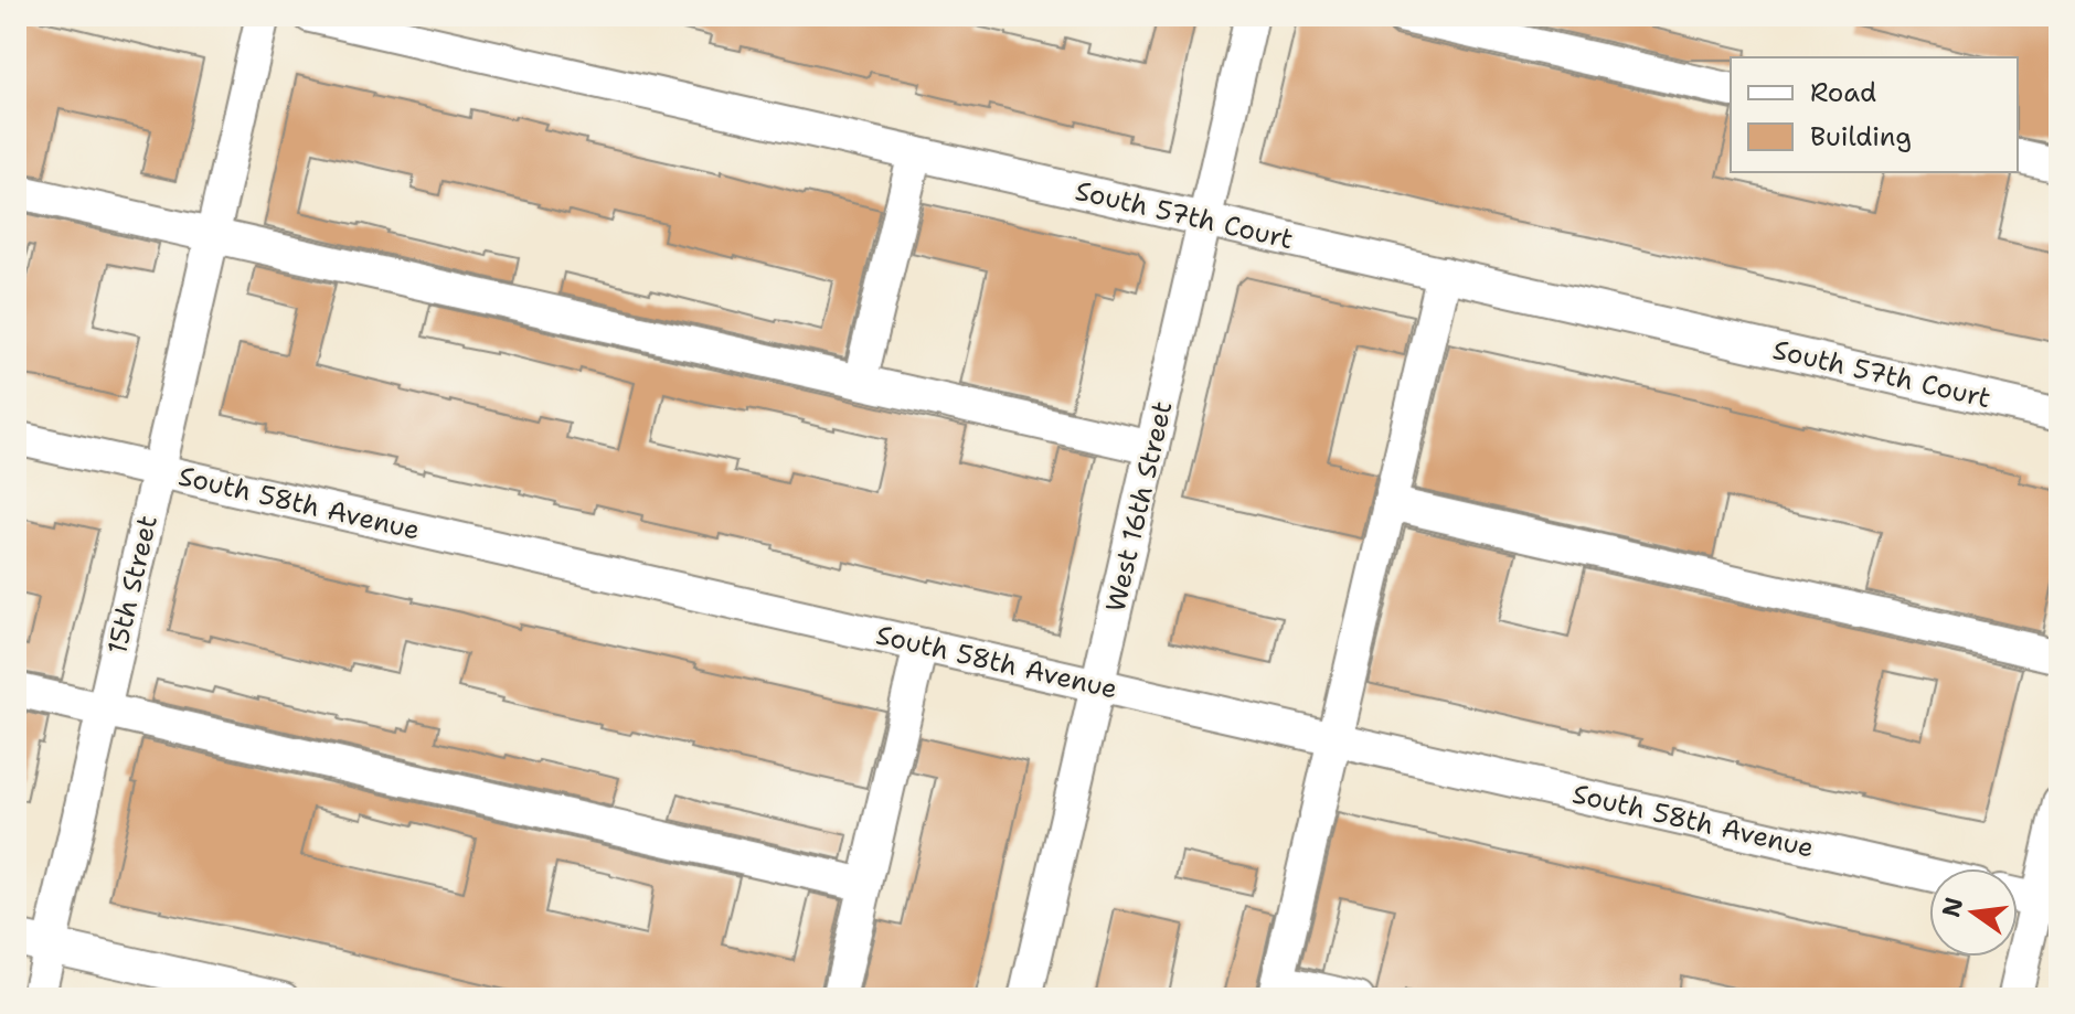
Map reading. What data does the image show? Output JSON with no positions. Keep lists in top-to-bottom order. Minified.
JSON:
{"streets":{"street":["South 57th Court","South 58th Avenue","West 16th Street","15th Street"]},"crossings":[["South 57th Court","West 16th Street"],["South 58th Avenue","West 16th Street"],["South 58th Avenue","15th Street"]],"legend":["Road","Building"],"north":"left"}
